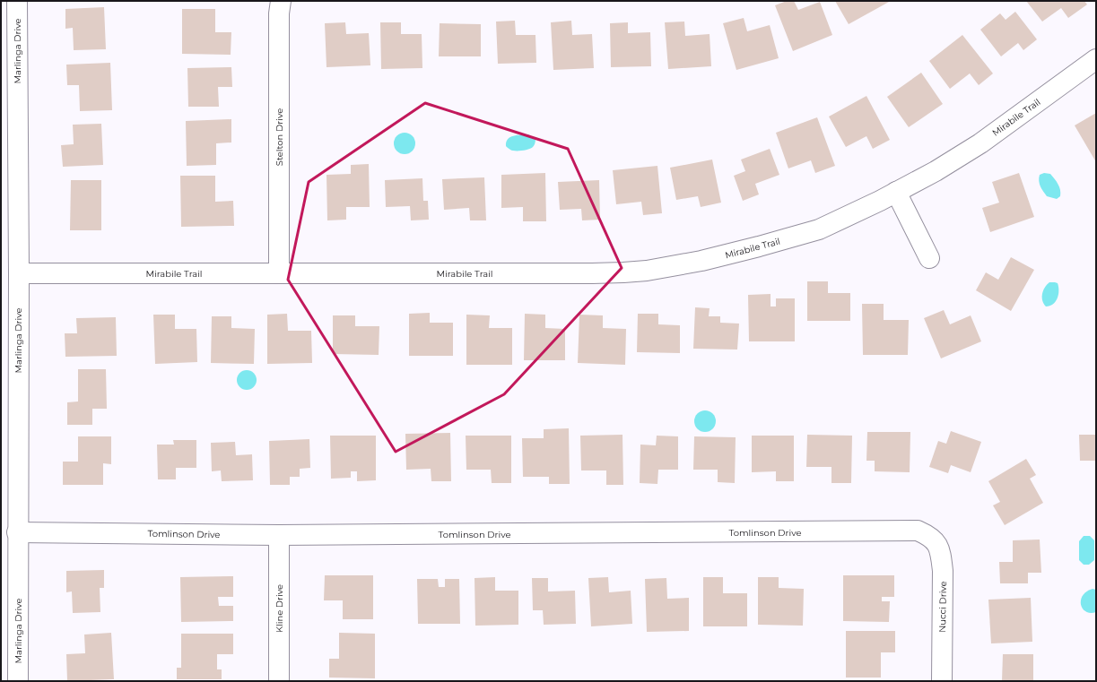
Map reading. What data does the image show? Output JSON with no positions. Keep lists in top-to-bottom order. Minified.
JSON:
{"streets":{"street":["Marlinga Drive","Mirabile Trail","Stelton Drive","Tomlinson Drive","Nucci Drive","Kline Drive"]},"crossings":[["Marlinga Drive","Mirabile Trail"],["Marlinga Drive","Tomlinson Drive"],["Mirabile Trail","Stelton Drive"],["Tomlinson Drive","Nucci Drive"],["Tomlinson Drive","Kline Drive"]]}
